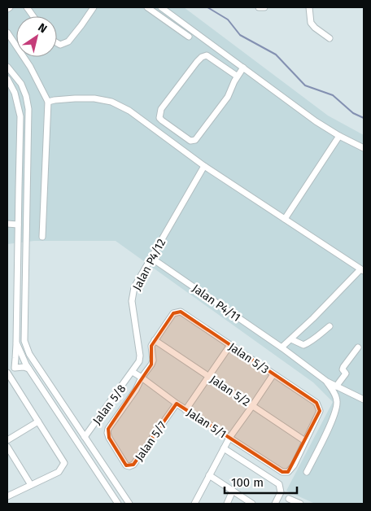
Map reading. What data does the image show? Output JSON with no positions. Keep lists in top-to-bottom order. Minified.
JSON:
{"streets":{"street":["Jalan P4/12","Jalan P4/11","Jalan 5/3","Jalan 5/2","Jalan 5/8","Jalan 5/1","Jalan 5/7"]},"crossings":[["Jalan P4/12","Jalan P4/11"],["Jalan P4/12","Jalan 5/8"],["Jalan P4/12","Jalan 5/1"],["Jalan 5/3","Jalan 5/2"],["Jalan 5/3","Jalan 5/1"],["Jalan 5/3","Jalan 5/7"],["Jalan 5/8","Jalan 5/1"],["Jalan 5/1","Jalan 5/7"]],"scale_bar":"100 m","north":"top right"}
